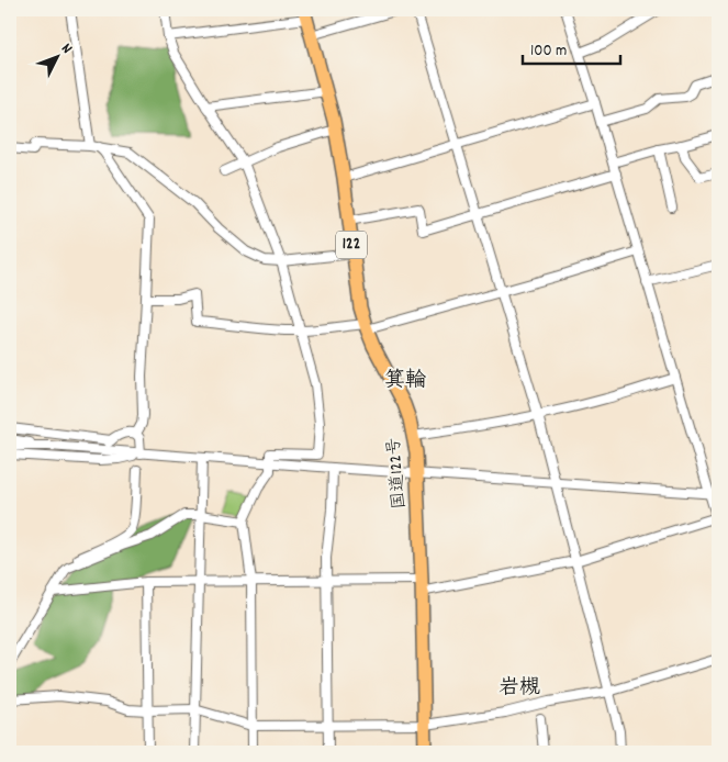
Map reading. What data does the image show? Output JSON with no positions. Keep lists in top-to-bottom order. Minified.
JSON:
{"streets":{"highway":["122","国道122号"]},"districts":["箕輪","岩槻"],"scale_bar":"100 m","north":"top right"}
